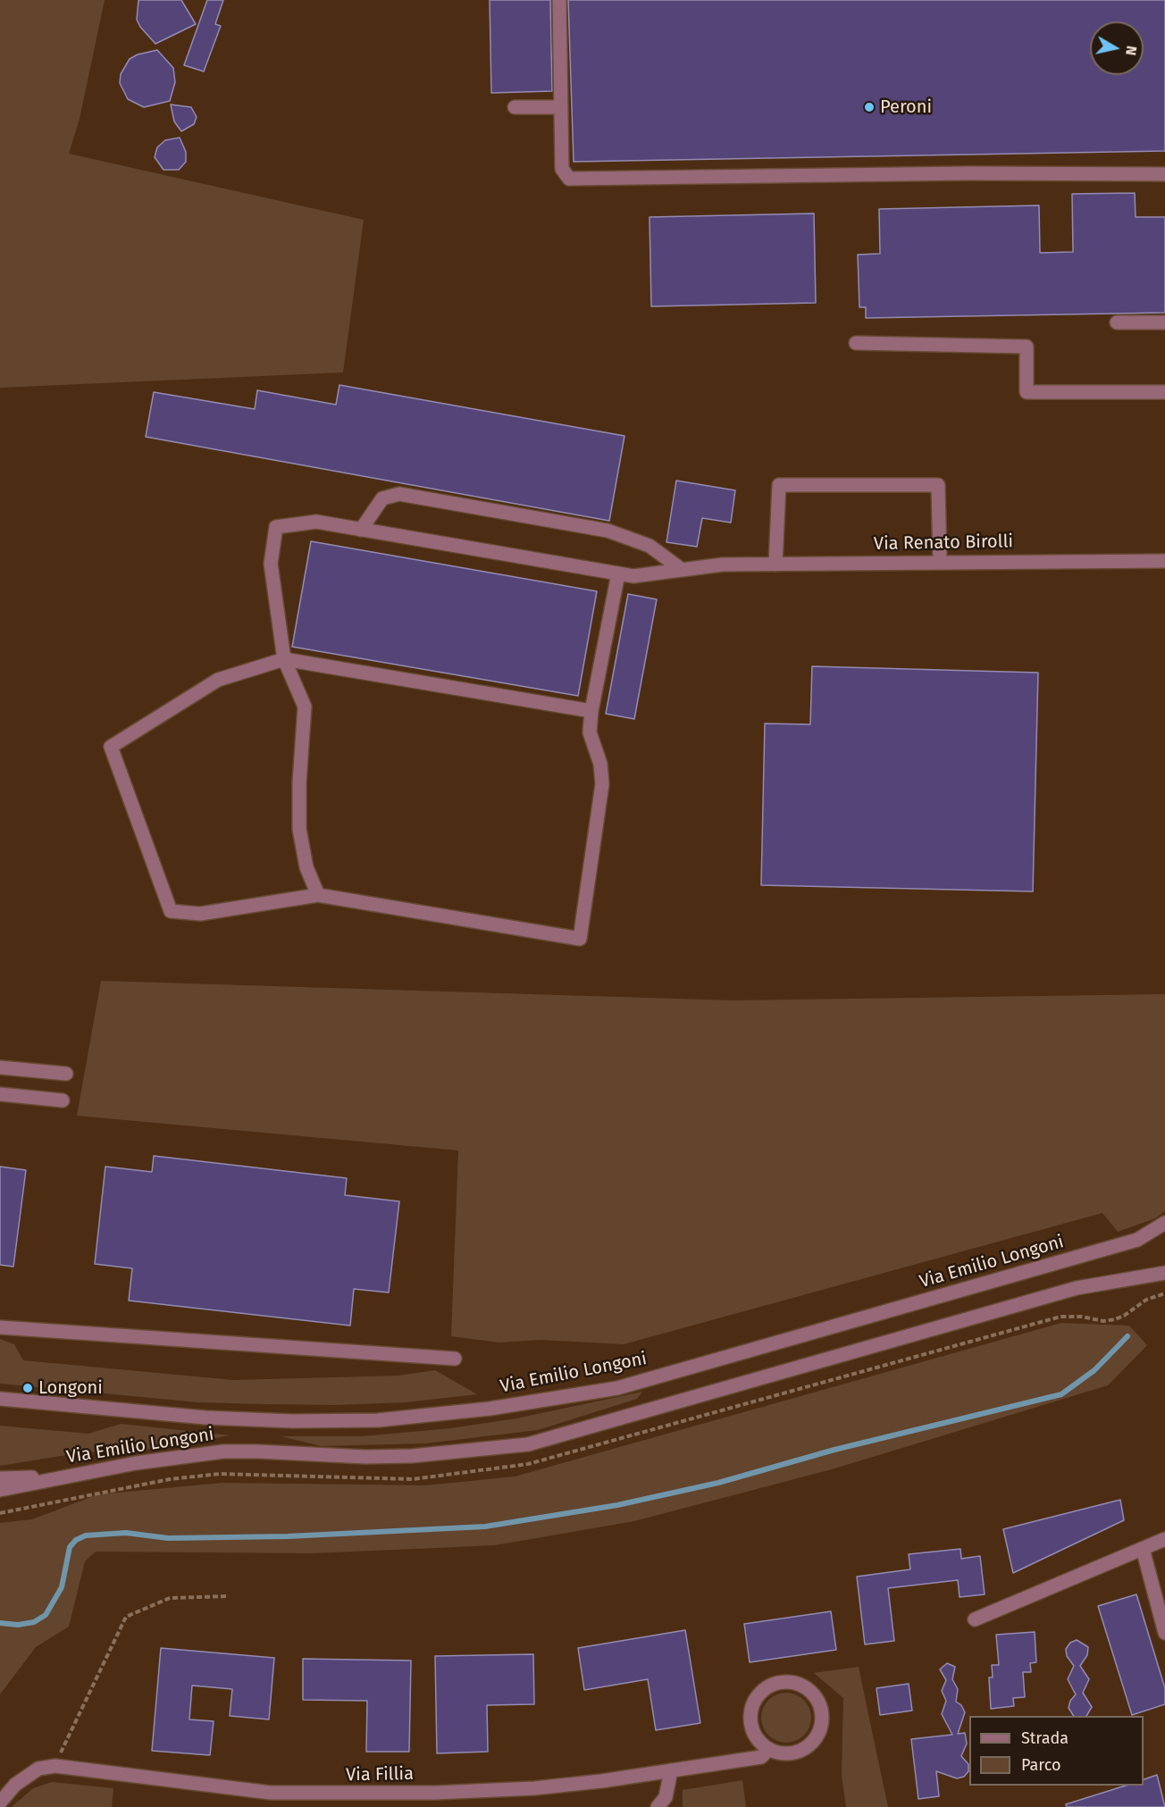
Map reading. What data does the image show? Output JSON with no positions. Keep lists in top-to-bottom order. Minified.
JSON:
{"streets":{"street":["Via Renato Birolli","Via Emilio Longoni","Via Fillia"]},"places":["Peroni","Longoni"],"legend":["Strada","Parco"],"north":"right"}
